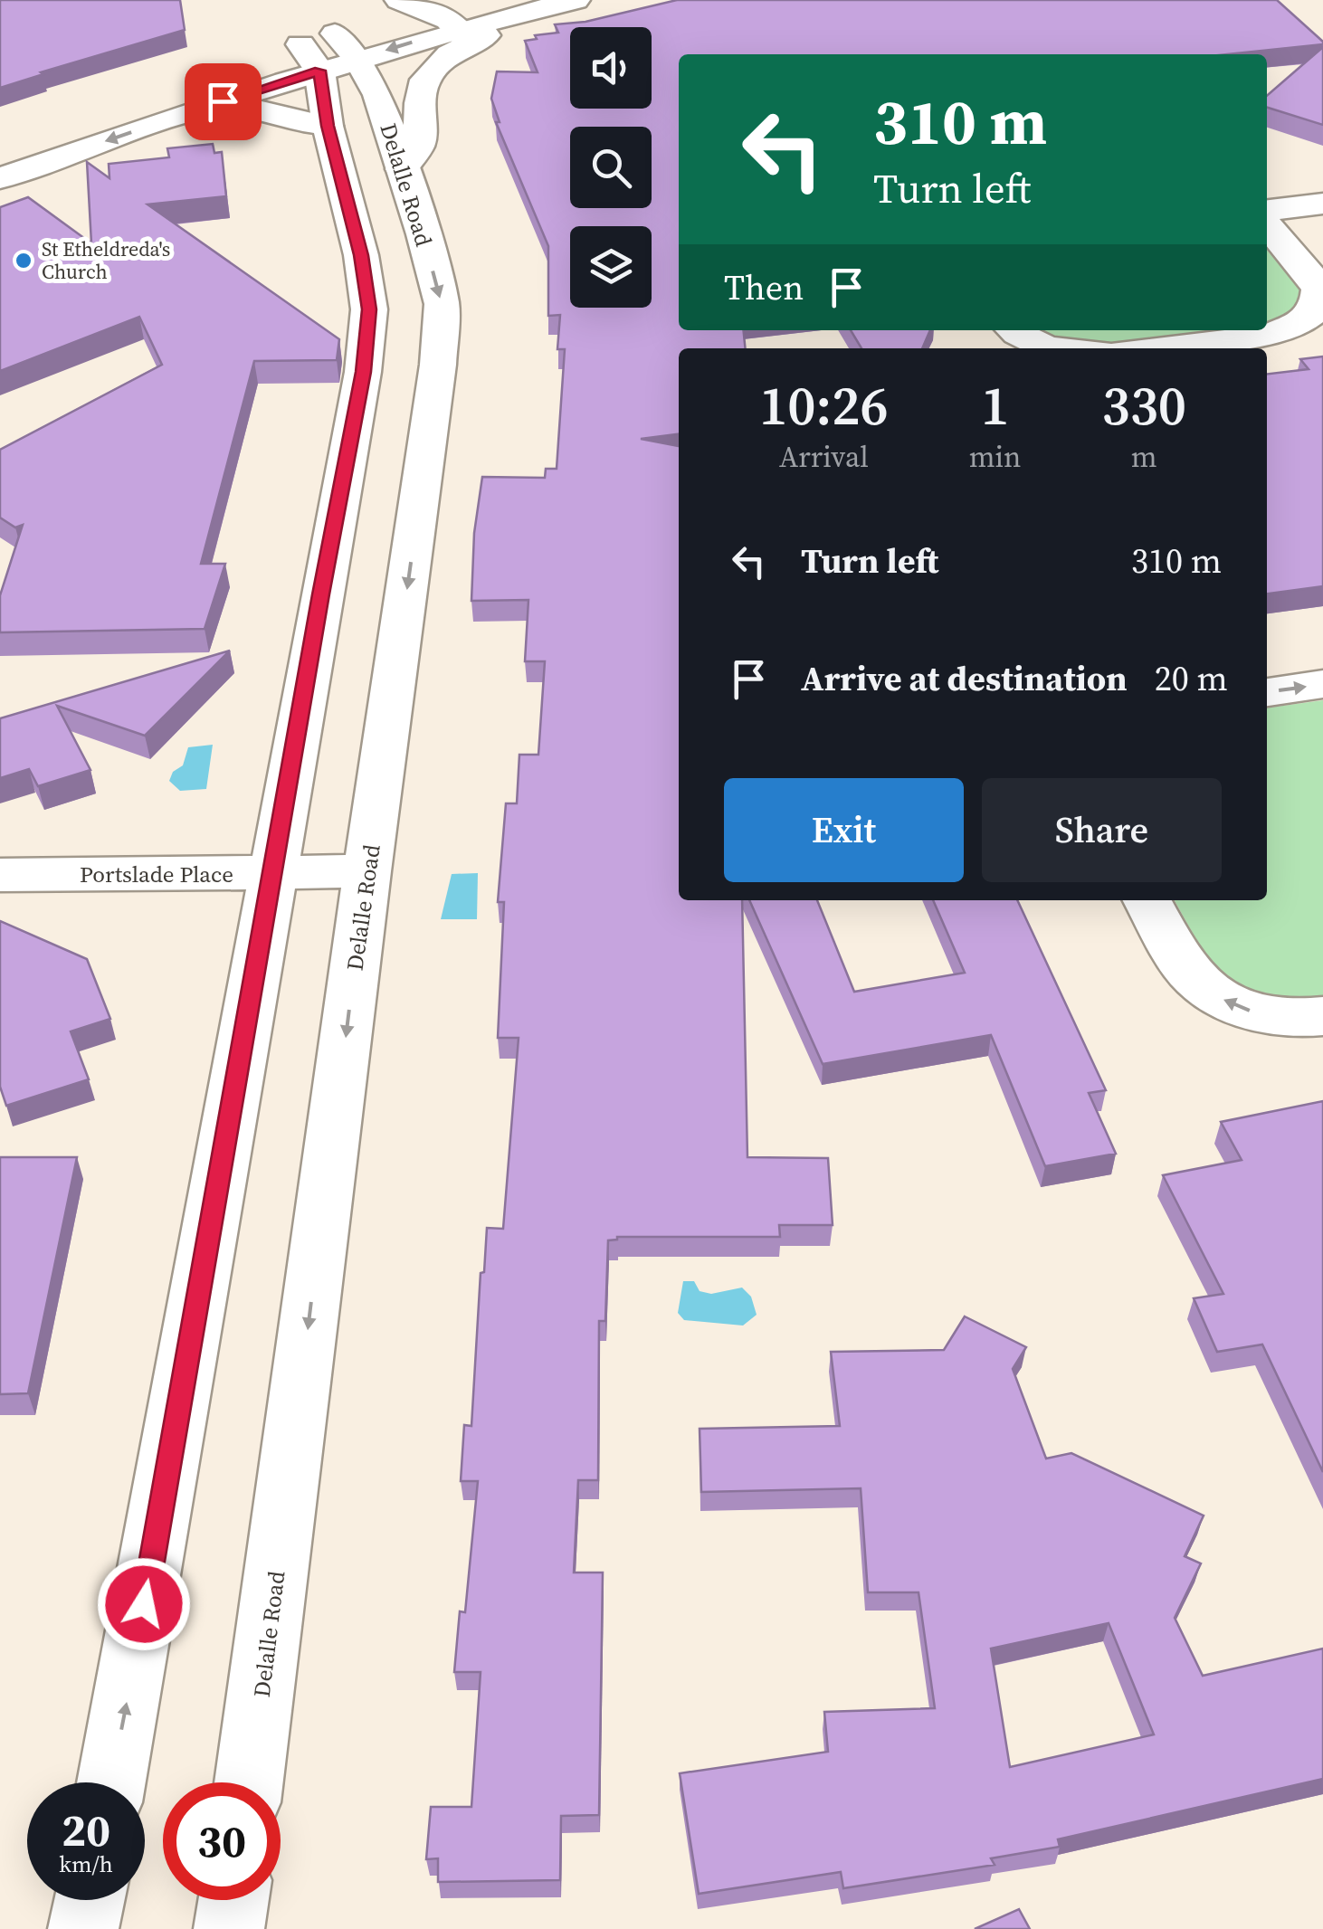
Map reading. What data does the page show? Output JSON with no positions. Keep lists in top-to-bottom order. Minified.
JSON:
{"streets":{"street":["Delalle Road","Portslade Place"]},"crossings":[["Delalle Road","Portslade Place"]],"places":["St Etheldreda's Church"],"page":{"turn":["310 m","Turn left"],"then":"Then","eta":["10:26","Arrival","1","min","330","m"],"list":[{"name":"Turn left","value":"310 m"},{"name":"Arrive at destination","value":"20 m"}],"buttons":["Exit","Share"],"speed":"20 km/h","limit":"30"}}
